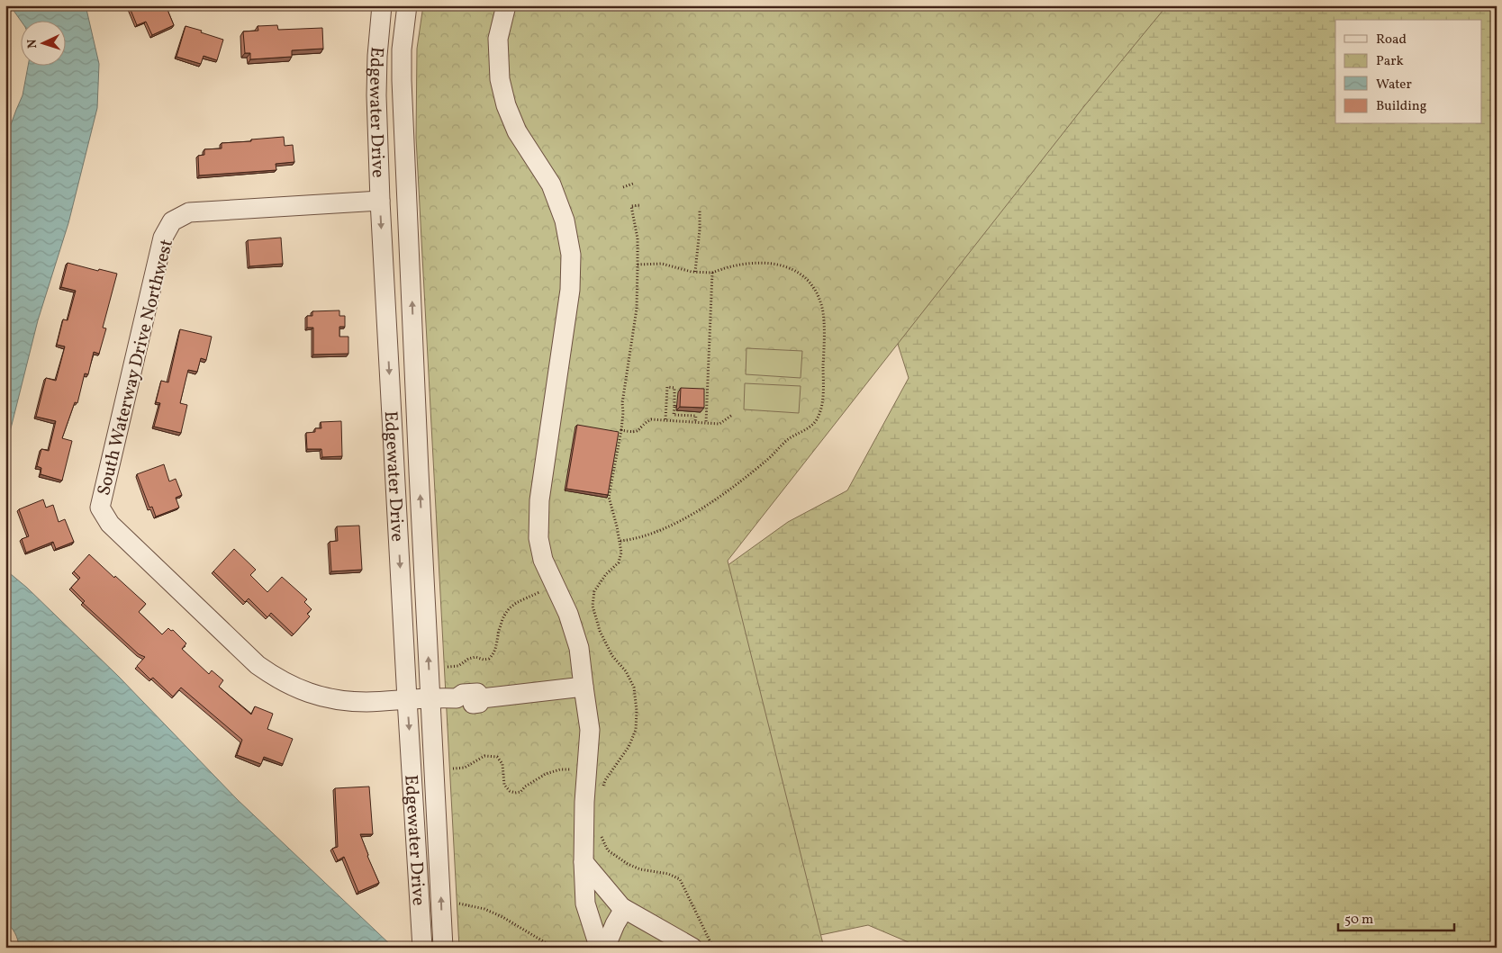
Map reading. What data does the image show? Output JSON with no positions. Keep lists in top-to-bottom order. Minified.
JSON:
{"streets":{"street":["Edgewater Drive","South Waterway Drive Northwest"]},"crossings":[["Edgewater Drive","South Waterway Drive Northwest"]],"legend":["Road","Park","Water","Building"],"scale_bar":"50 m","north":"left"}
